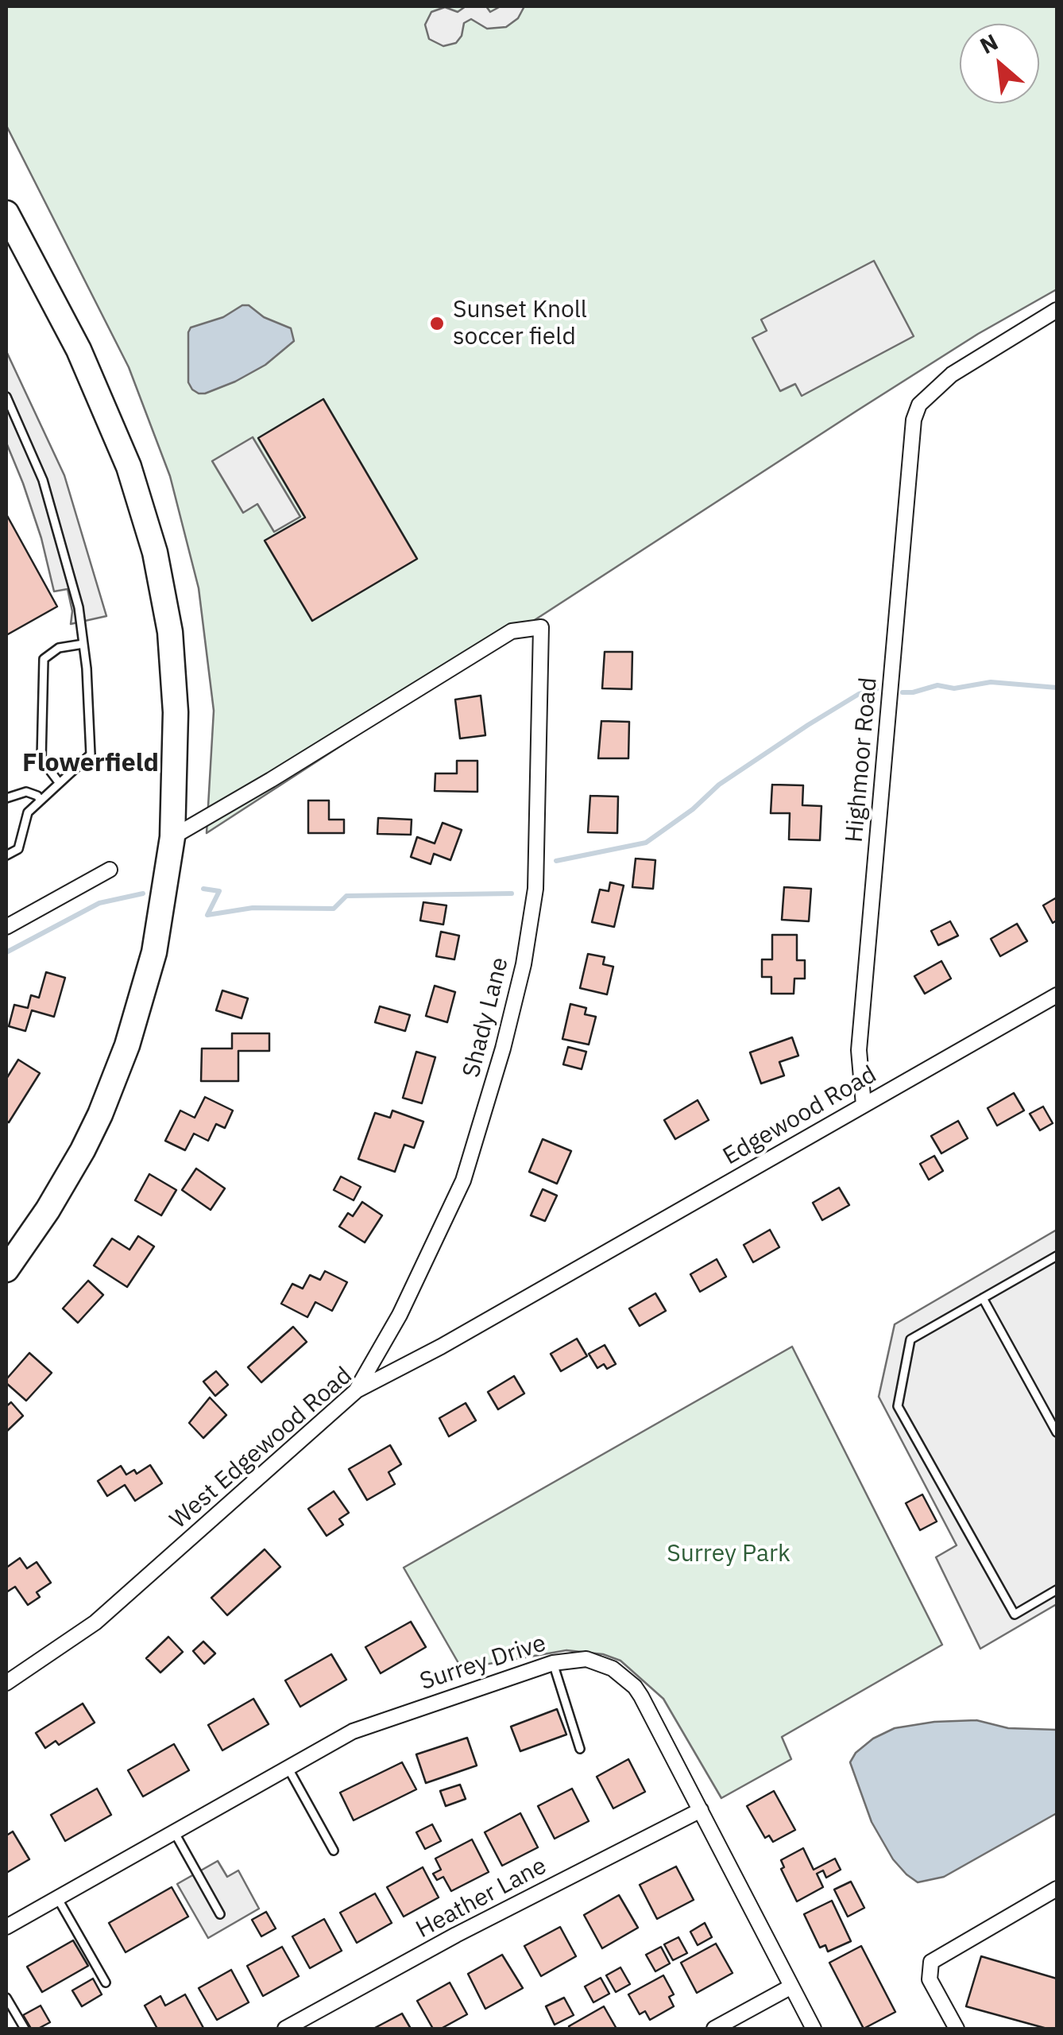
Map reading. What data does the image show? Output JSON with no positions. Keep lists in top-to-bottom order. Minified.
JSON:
{"streets":{"street":["Highmoor Road","Shady Lane","Edgewood Road","West Edgewood Road","Surrey Drive","Heather Lane"]},"crossings":[["Highmoor Road","Edgewood Road"],["Shady Lane","West Edgewood Road"],["Edgewood Road","West Edgewood Road"],["Surrey Drive","Heather Lane"]],"districts":["Flowerfield"],"parks":["Surrey Park"],"places":["Sunset Knoll soccer field"],"north":"top left"}
